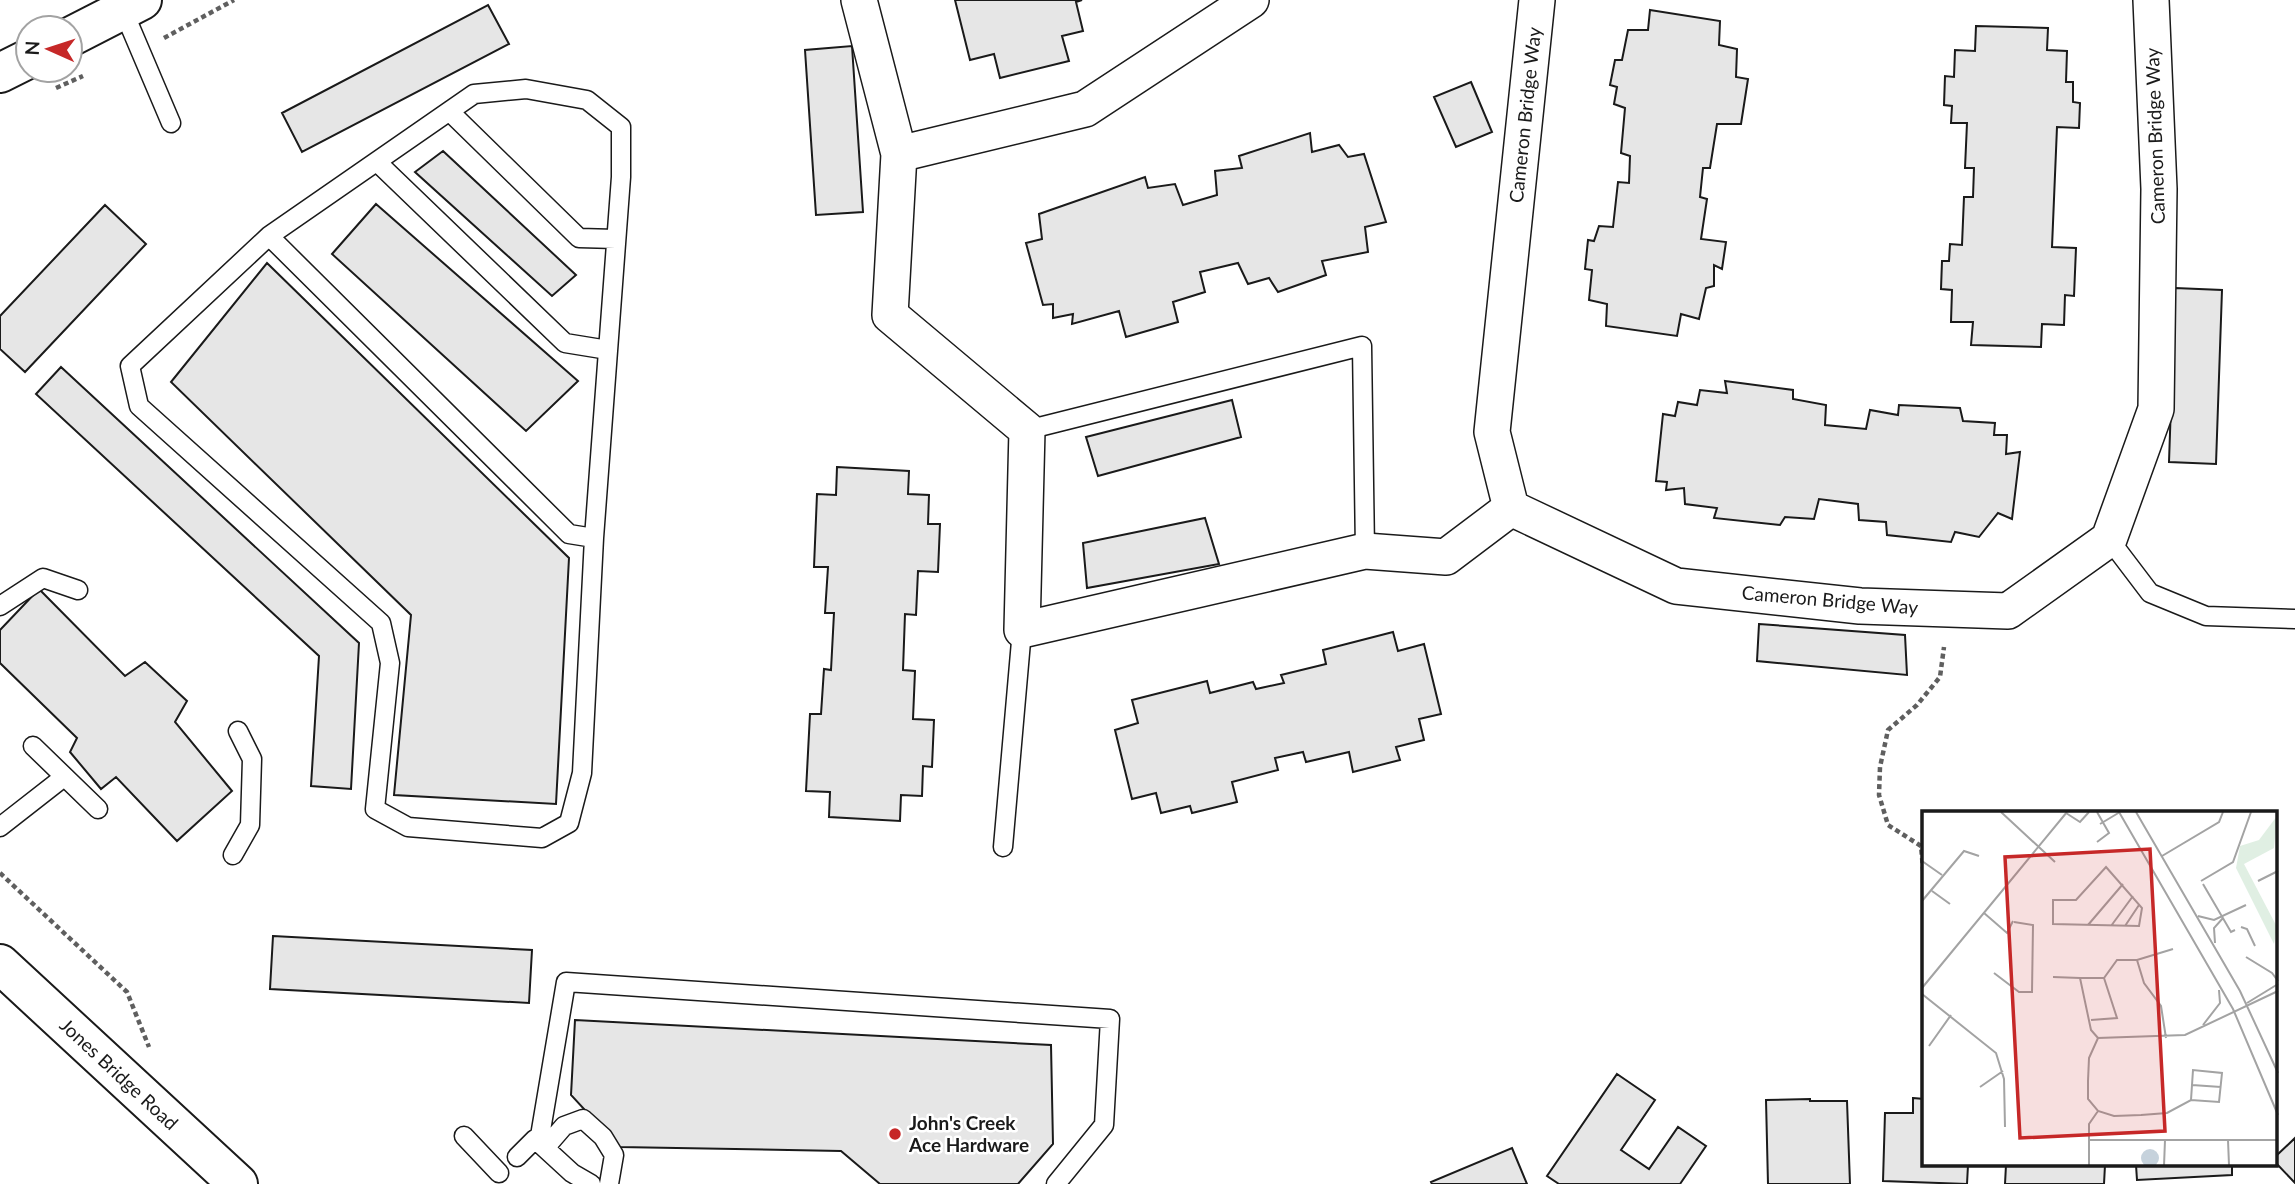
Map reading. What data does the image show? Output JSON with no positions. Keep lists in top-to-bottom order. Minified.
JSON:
{"streets":{"main road":["Jones Bridge Road"],"street":["Cameron Bridge Way"]},"places":["John's Creek Ace Hardware"],"north":"left"}
